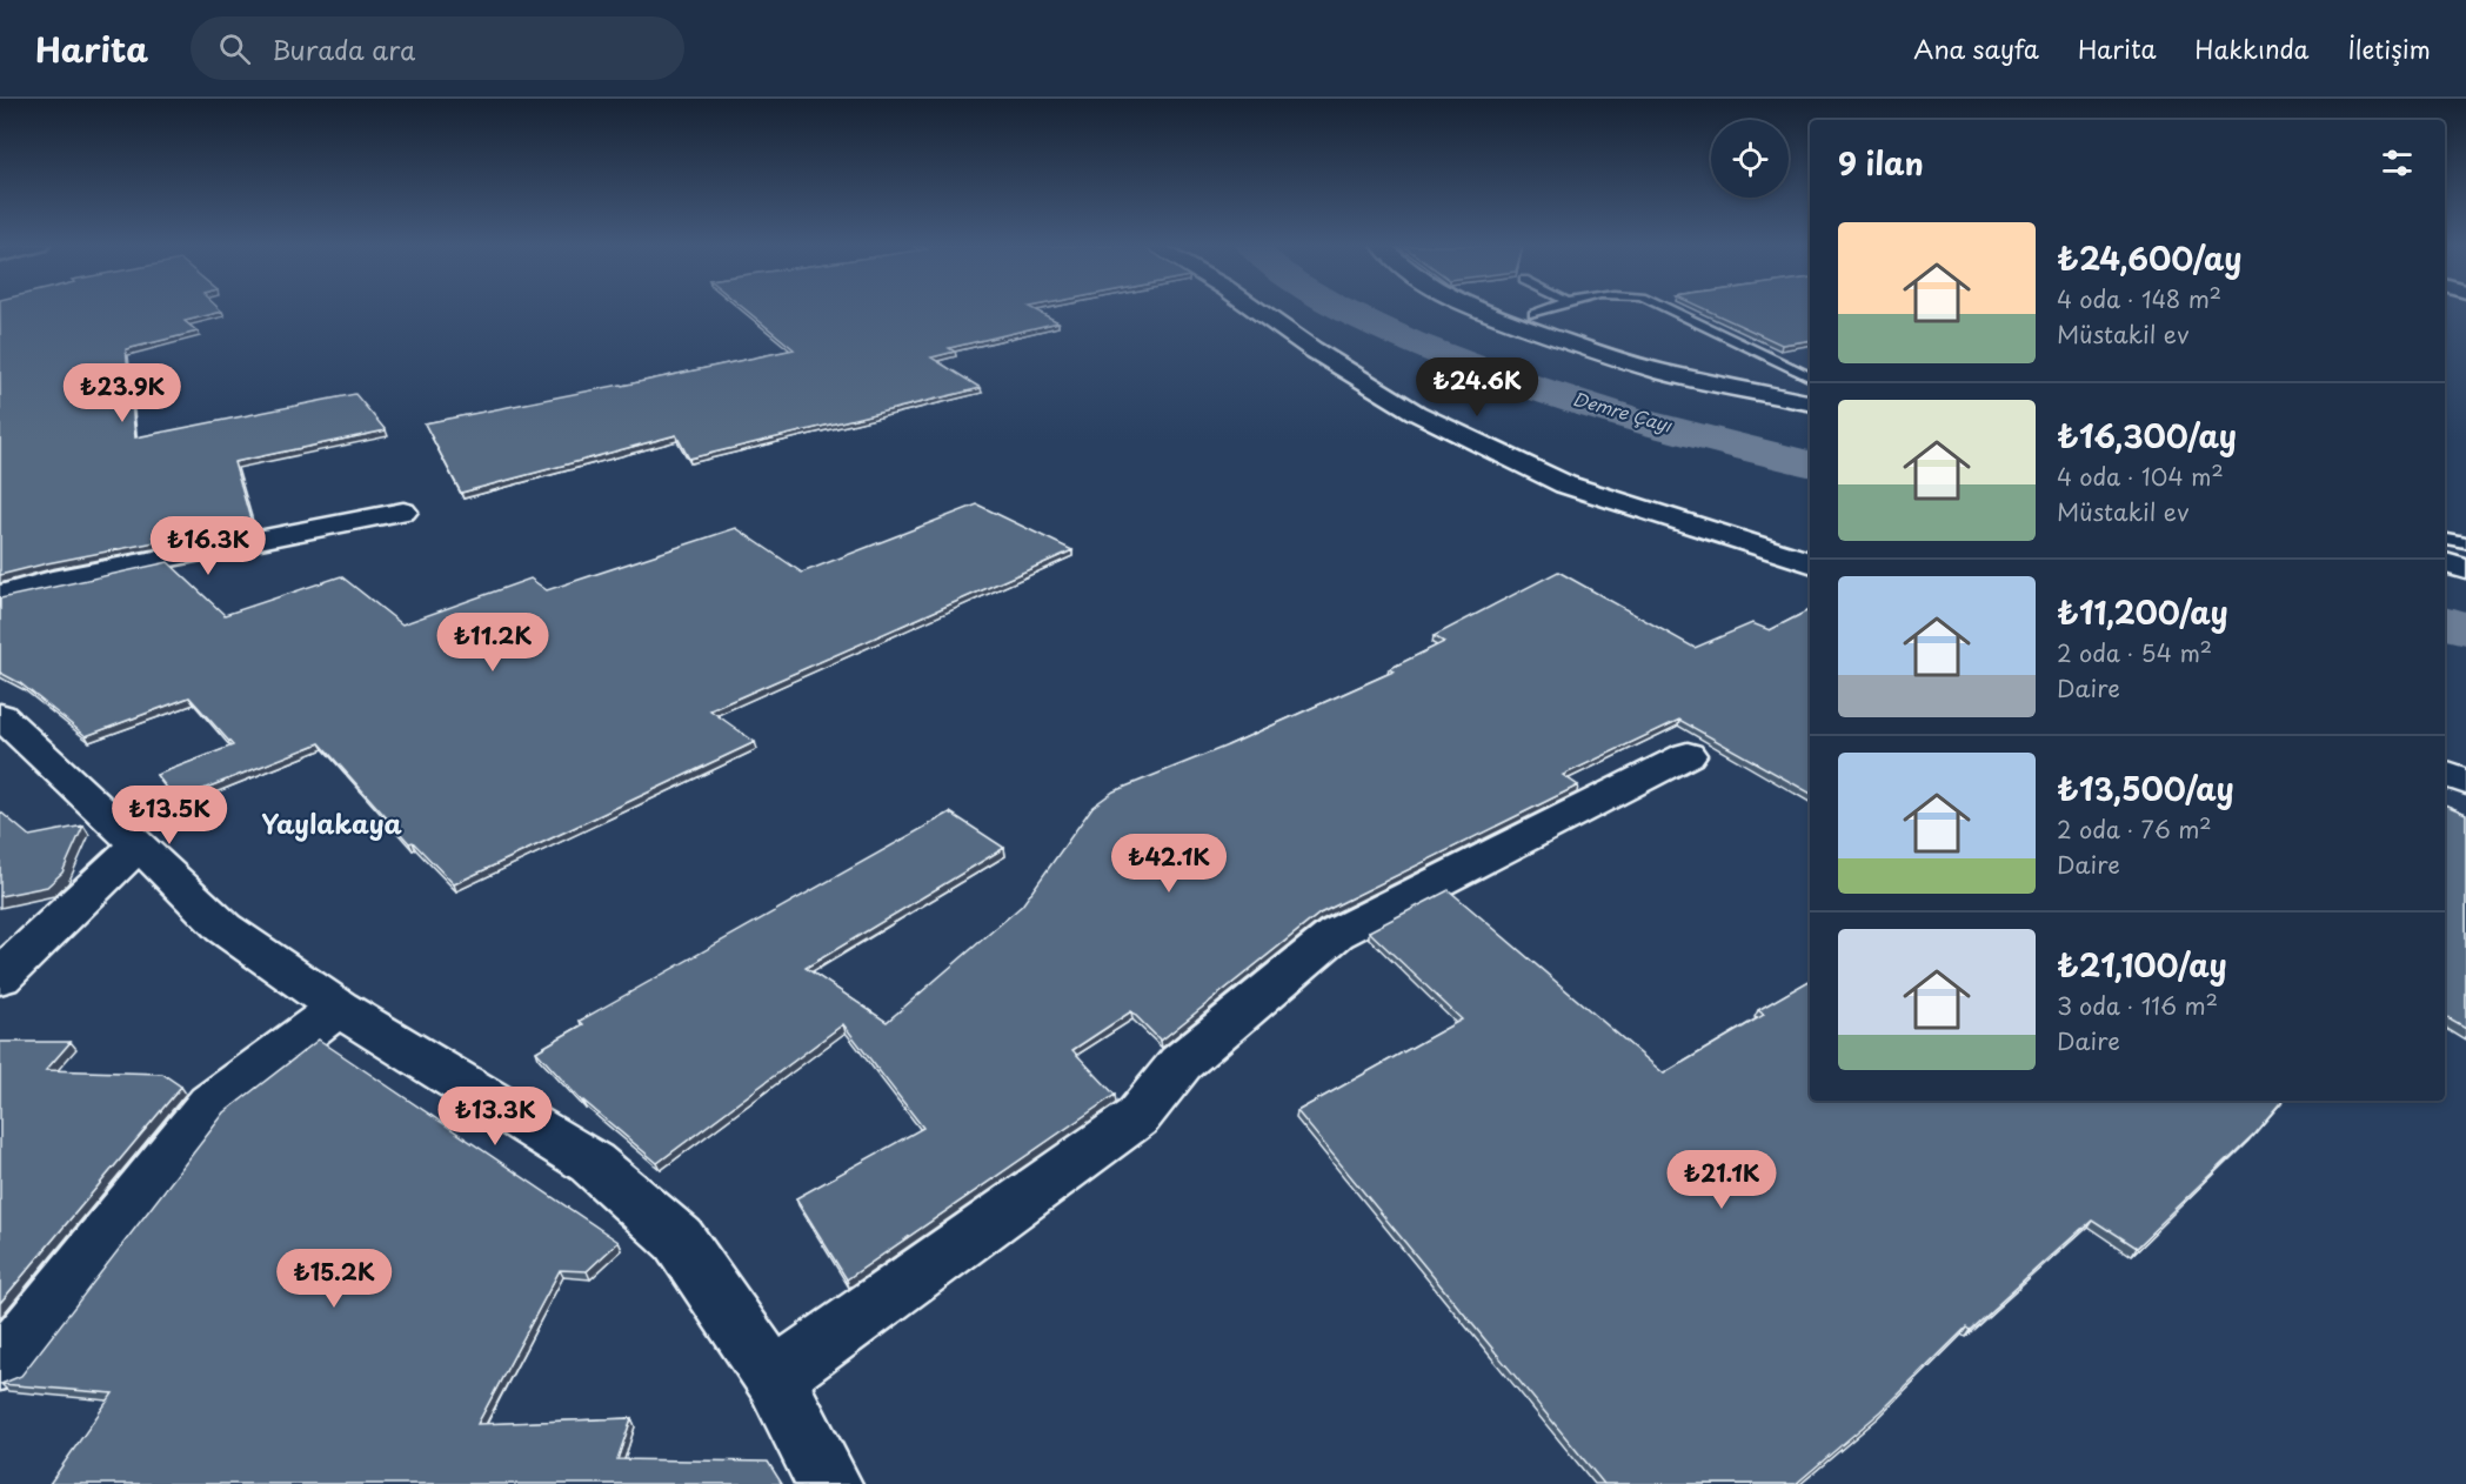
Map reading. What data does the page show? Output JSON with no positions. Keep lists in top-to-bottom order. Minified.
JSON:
{"districts":["Yaylakaya"],"water":["Demre Çayı"],"page":{"header":"Harita","search":"Burada ara","nav":["Ana sayfa","Harita","Hakkında","İletişim"],"heading":"9 ilan","list":[{"name":"₺24,600/ay","note":"4 oda · 148 m² · Müstakil ev"},{"name":"₺16,300/ay","note":"4 oda · 104 m² · Müstakil ev"},{"name":"₺11,200/ay","note":"2 oda · 54 m² · Daire"},{"name":"₺13,500/ay","note":"2 oda · 76 m² · Daire"},{"name":"₺21,100/ay","note":"3 oda · 116 m² · Daire"}],"price":["₺24.6K","₺23.9K","₺16.3K","₺11.2K","₺13.5K","₺42.1K","₺13.3K","₺21.1K","₺15.2K"]}}
